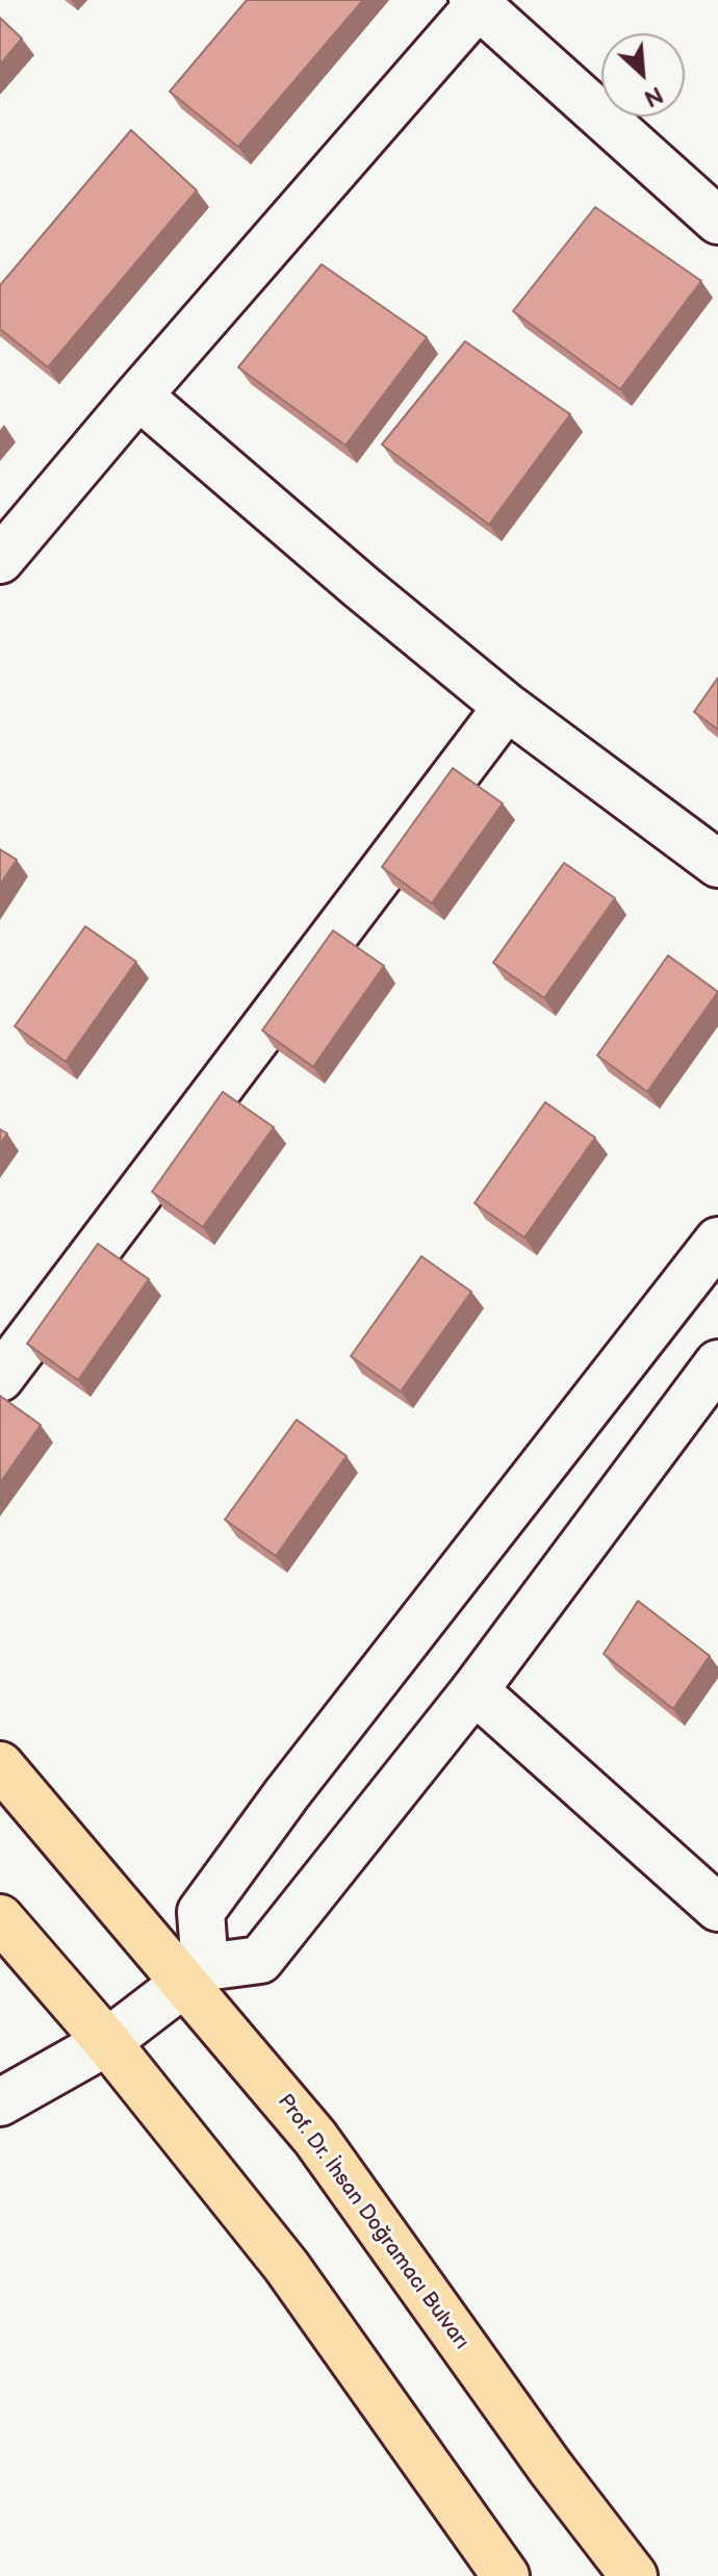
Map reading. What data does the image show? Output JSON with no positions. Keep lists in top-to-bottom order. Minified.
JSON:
{"streets":{"main road":["Prof. Dr. İhsan Doğramacı Bulvarı"]},"north":"bottom right"}
